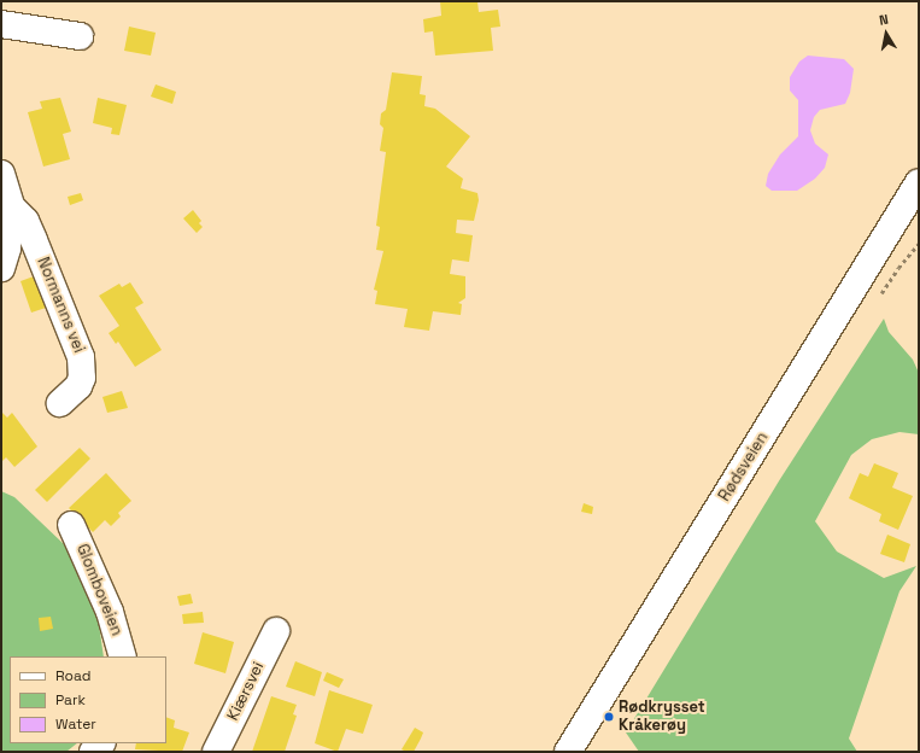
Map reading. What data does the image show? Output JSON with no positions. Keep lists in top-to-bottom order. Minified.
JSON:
{"streets":{"street":["Normanns vei","Rødsveien","Glomboveien","Kiærsvei"]},"places":["Rødkrysset Kråkerøy"],"legend":["Road","Park","Water"],"north":"top"}
